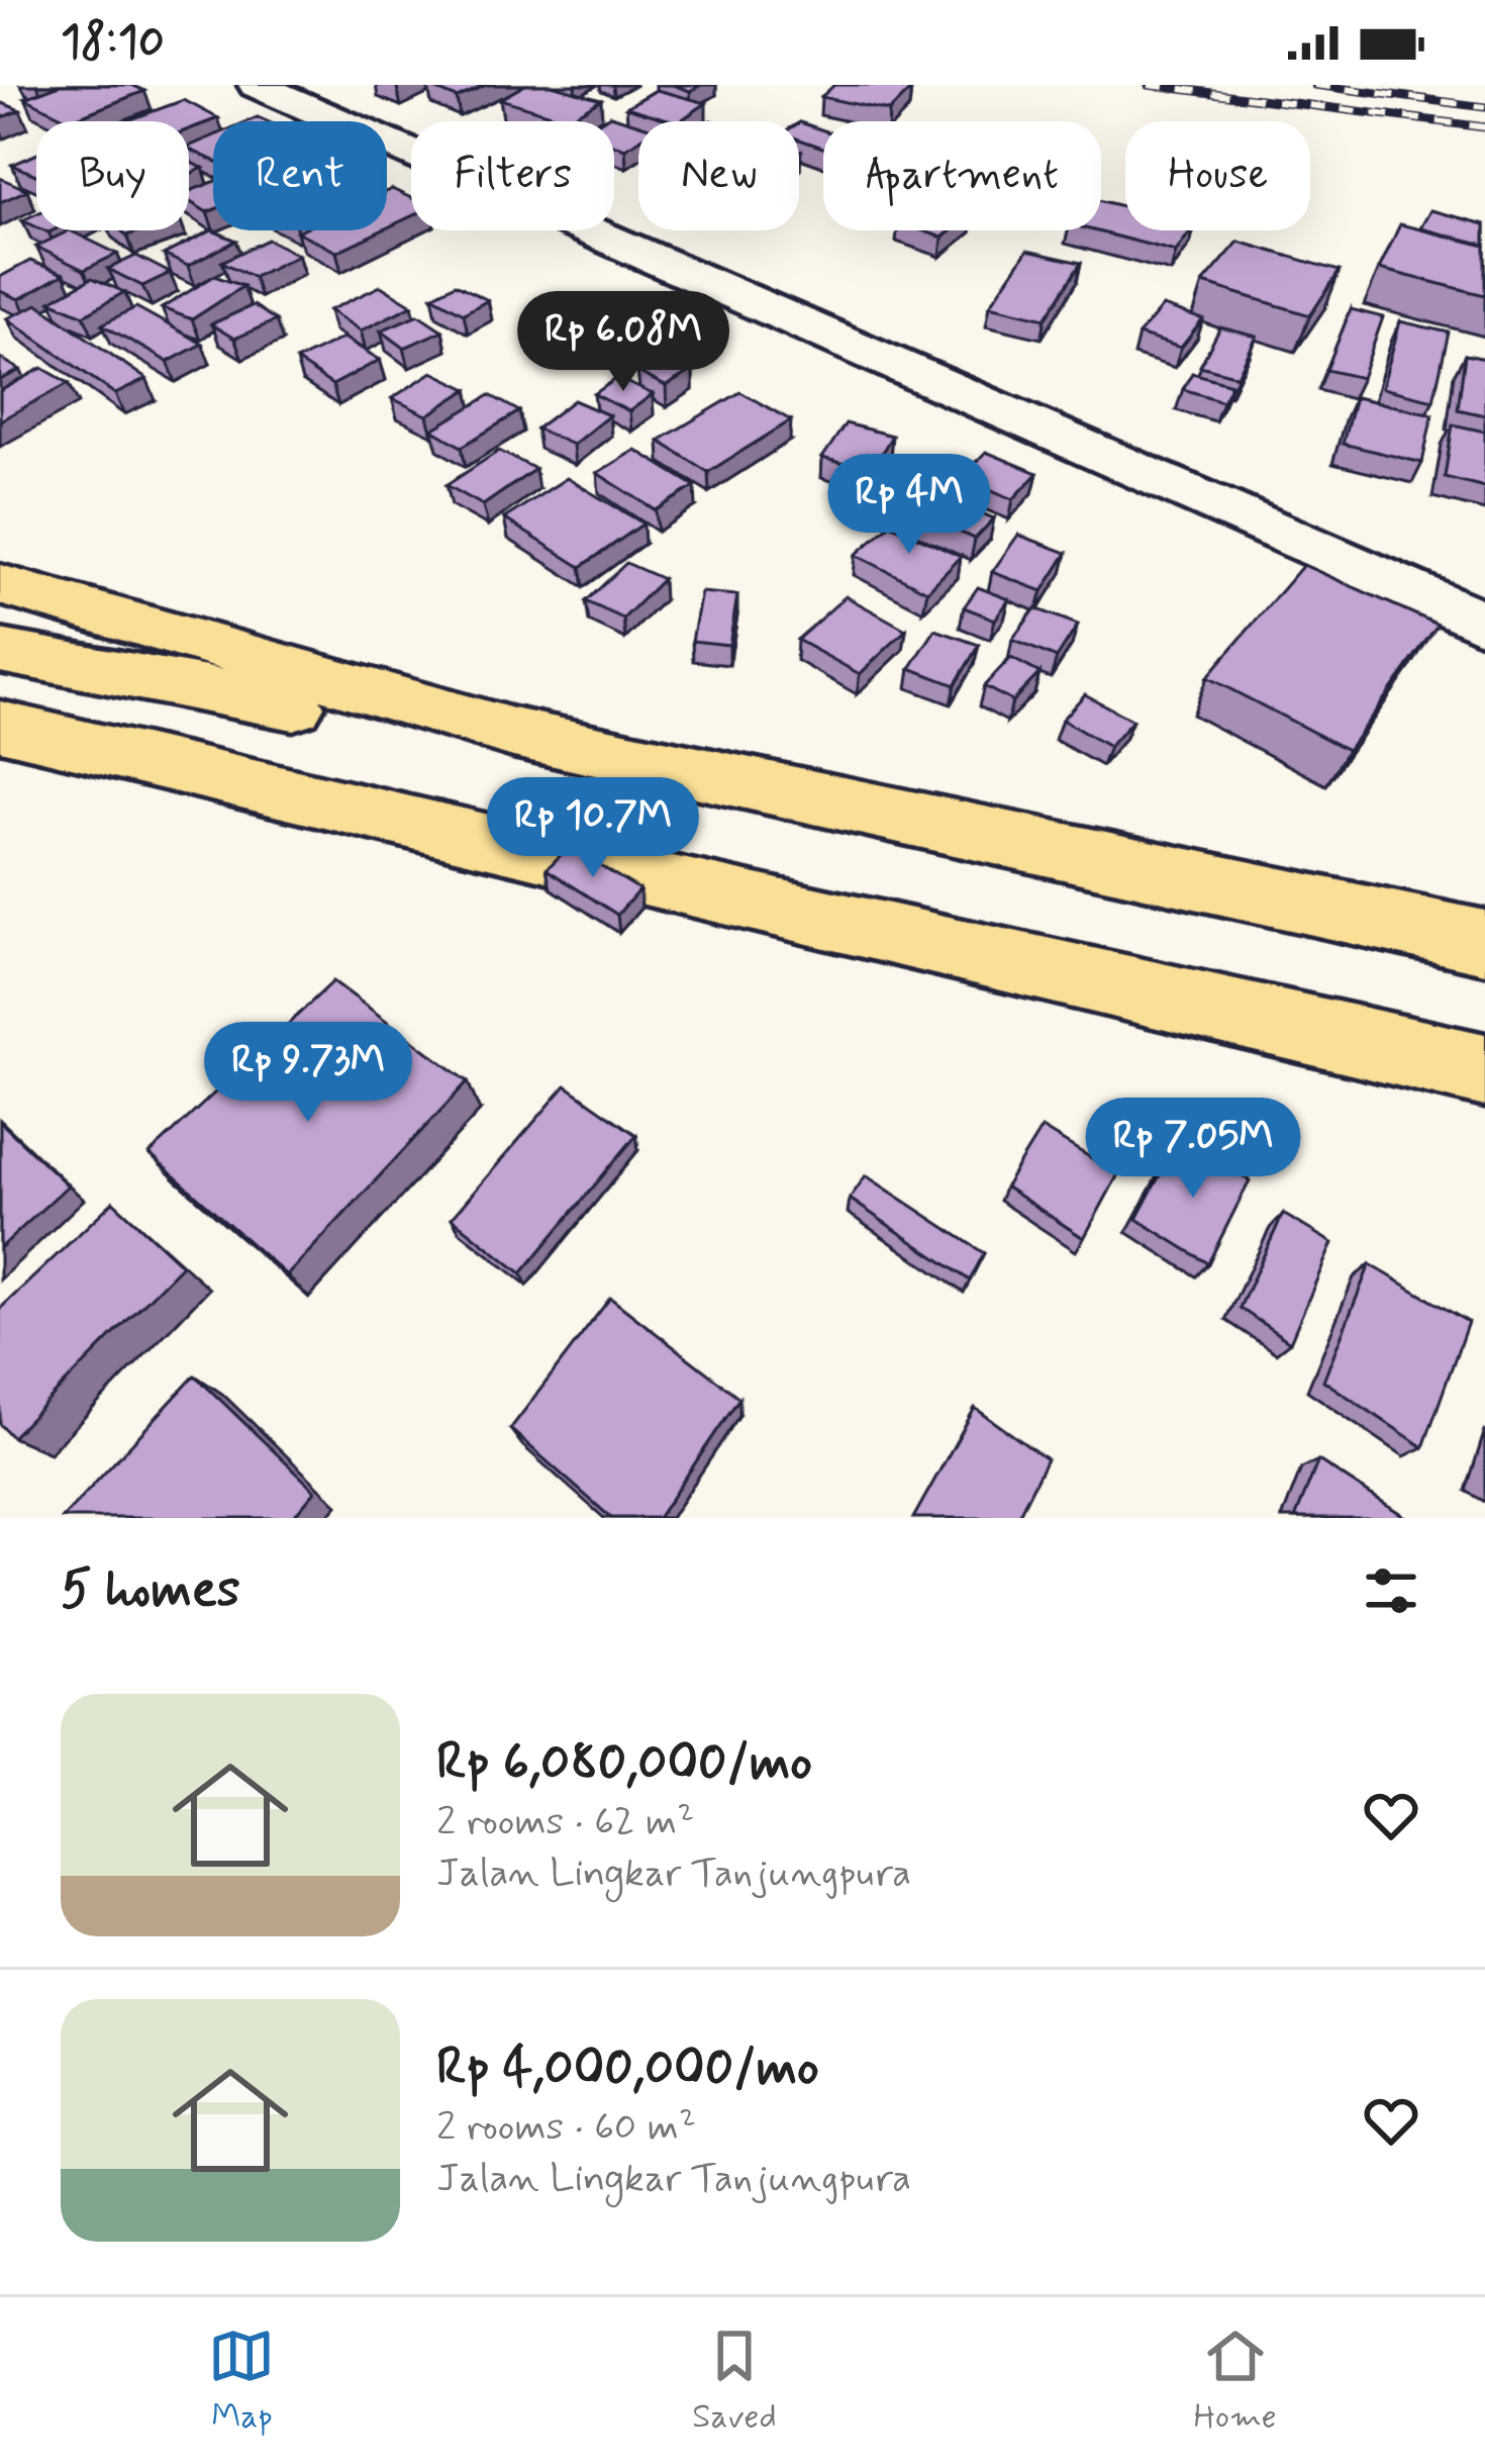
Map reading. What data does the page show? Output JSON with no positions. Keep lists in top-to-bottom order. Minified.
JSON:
{"page":{"status":"18:10","chip":["Buy","Rent","Filters","New","Apartment","House"],"price":["Rp 6.08M","Rp 4M","Rp 10.7M","Rp 9.73M","Rp 7.05M"],"heading":"5 homes","list":[{"name":"Rp 6,080,000/mo","note":"2 rooms · 62 m² · Jalan Lingkar Tanjungpura"},{"name":"Rp 4,000,000/mo","note":"2 rooms · 60 m² · Jalan Lingkar Tanjungpura"}],"tabs":["Map","Saved","Home"]}}
